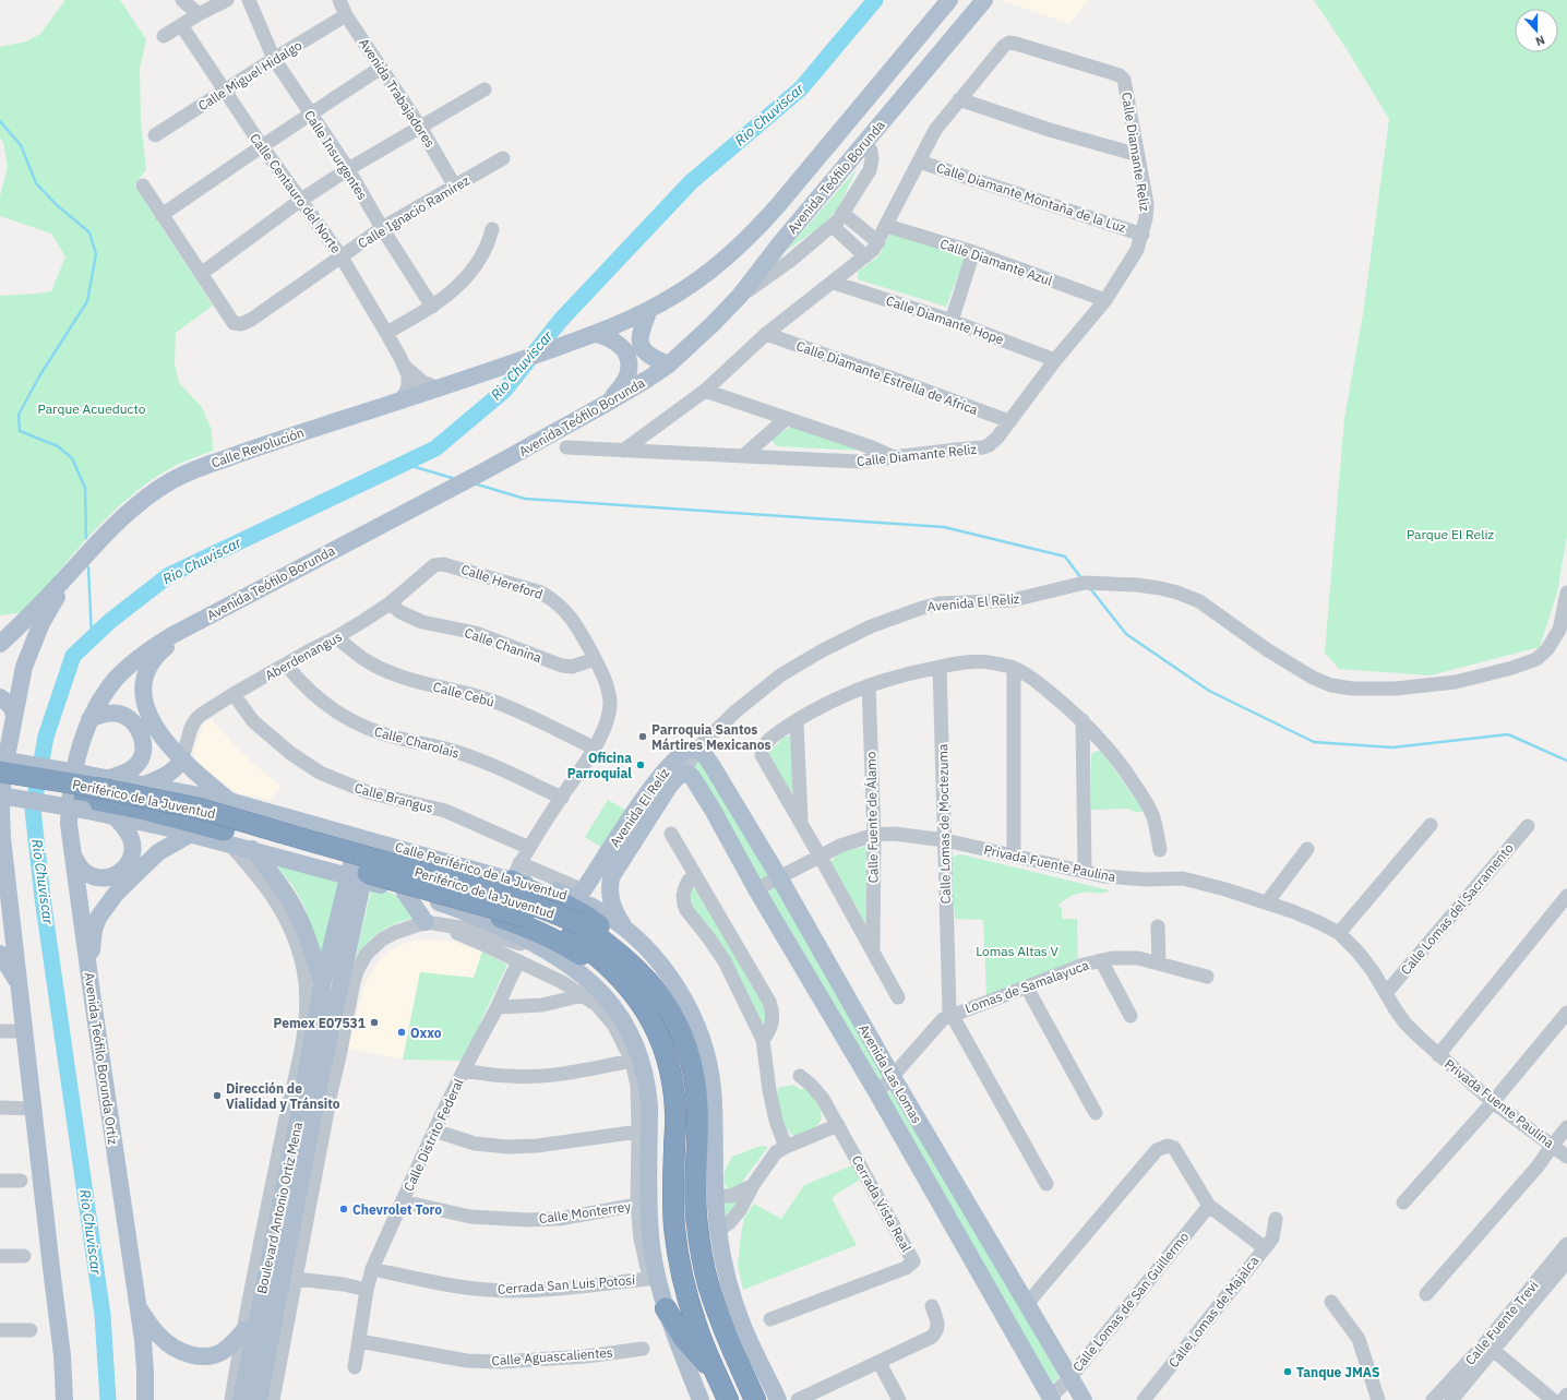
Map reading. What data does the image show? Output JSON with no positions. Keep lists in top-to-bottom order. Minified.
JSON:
{"streets":{"highway":["Periférico de la Juventud"],"main road":["Avenida Teófilo Borunda","Calle Revolución","Avenida El Relíz","Calle Periférico de la Juventud","Avenida Teófilo Borunda Ortíz","Avenida Las Lomas","Boulevard Antonio Ortiz Mena"],"street":["Calle Miguel Hidalgo","Avenida Trabajadores","Calle Diamante Reliz","Calle Insurgentes","Calle Centauro del Norte","Calle Diamante Montaña de la Luz","Calle Ignacio Ramírez","Calle Diamante Azul","Calle Diamante Hope","Calle Diamante Estrella de Africa","Calle Hereford","Calle Chanina","Aberdenangus","Calle Cebú","Calle Charolais","Calle Brangus","Calle Fuente de Álamo","Calle Lomas de Moctezuma","Privada Fuente Paulina","Calle Lomas del Sacramento","Lomas de Samalayuca","Calle Distrito Federal","Cerrada Vista Real","Calle Monterrey","Cerrada San Luis Potosí","Calle Lomas de San Guillermo","Calle Lomas de Majalca","Calle Fuente Trevi","Calle Aguascalientes"]},"crossings":[["Calle Miguel Hidalgo","Avenida Trabajadores"],["Calle Miguel Hidalgo","Calle Insurgentes"],["Calle Miguel Hidalgo","Calle Centauro del Norte"],["Avenida Trabajadores","Calle Ignacio Ramírez"],["Calle Diamante Reliz","Calle Diamante Montaña de la Luz"],["Calle Diamante Reliz","Calle Diamante Azul"],["Calle Diamante Reliz","Calle Diamante Hope"],["Calle Diamante Reliz","Calle Diamante Estrella de Africa"],["Calle Insurgentes","Calle Ignacio Ramírez"],["Avenida Teófilo Borunda","Calle Revolución"],["Avenida Teófilo Borunda","Avenida Teófilo Borunda Ortíz"],["Calle Centauro del Norte","Calle Ignacio Ramírez"],["Calle Centauro del Norte","Calle Revolución"],["Calle Hereford","Calle Chanina"],["Calle Hereford","Aberdenangus"],["Calle Hereford","Calle Cebú"],["Calle Hereford","Calle Charolais"],["Calle Hereford","Calle Brangus"],["Calle Hereford","Calle Periférico de la Juventud"],["Avenida El Relíz","Calle Periférico de la Juventud"],["Avenida El Relíz","Avenida Las Lomas"],["Calle Chanina","Aberdenangus"],["Aberdenangus","Calle Cebú"],["Aberdenangus","Calle Charolais"],["Aberdenangus","Calle Brangus"],["Calle Fuente de Álamo","Privada Fuente Paulina"],["Calle Lomas de Moctezuma","Privada Fuente Paulina"],["Calle Lomas de Moctezuma","Lomas de Samalayuca"],["Privada Fuente Paulina","Calle Lomas del Sacramento"],["Privada Fuente Paulina","Avenida Las Lomas"],["Calle Periférico de la Juventud","Boulevard Antonio Ortiz Mena"],["Lomas de Samalayuca","Avenida Las Lomas"],["Avenida Las Lomas","Calle Lomas de San Guillermo"],["Calle Distrito Federal","Calle Monterrey"],["Calle Distrito Federal","Cerrada San Luis Potosí"],["Calle Distrito Federal","Calle Aguascalientes"]],"water":["Rio Chuviscar"],"parks":["Parque Acueducto","Parque El Reliz","Lomas Altas V"],"places":["Parroquia Santos Mártires Mexicanos","Oficina Parroquial","Pemex E07531","Oxxo","Dirección de Vialidad y Tránsito","Chevrolet Toro","Tanque JMAS"],"north":"bottom"}
